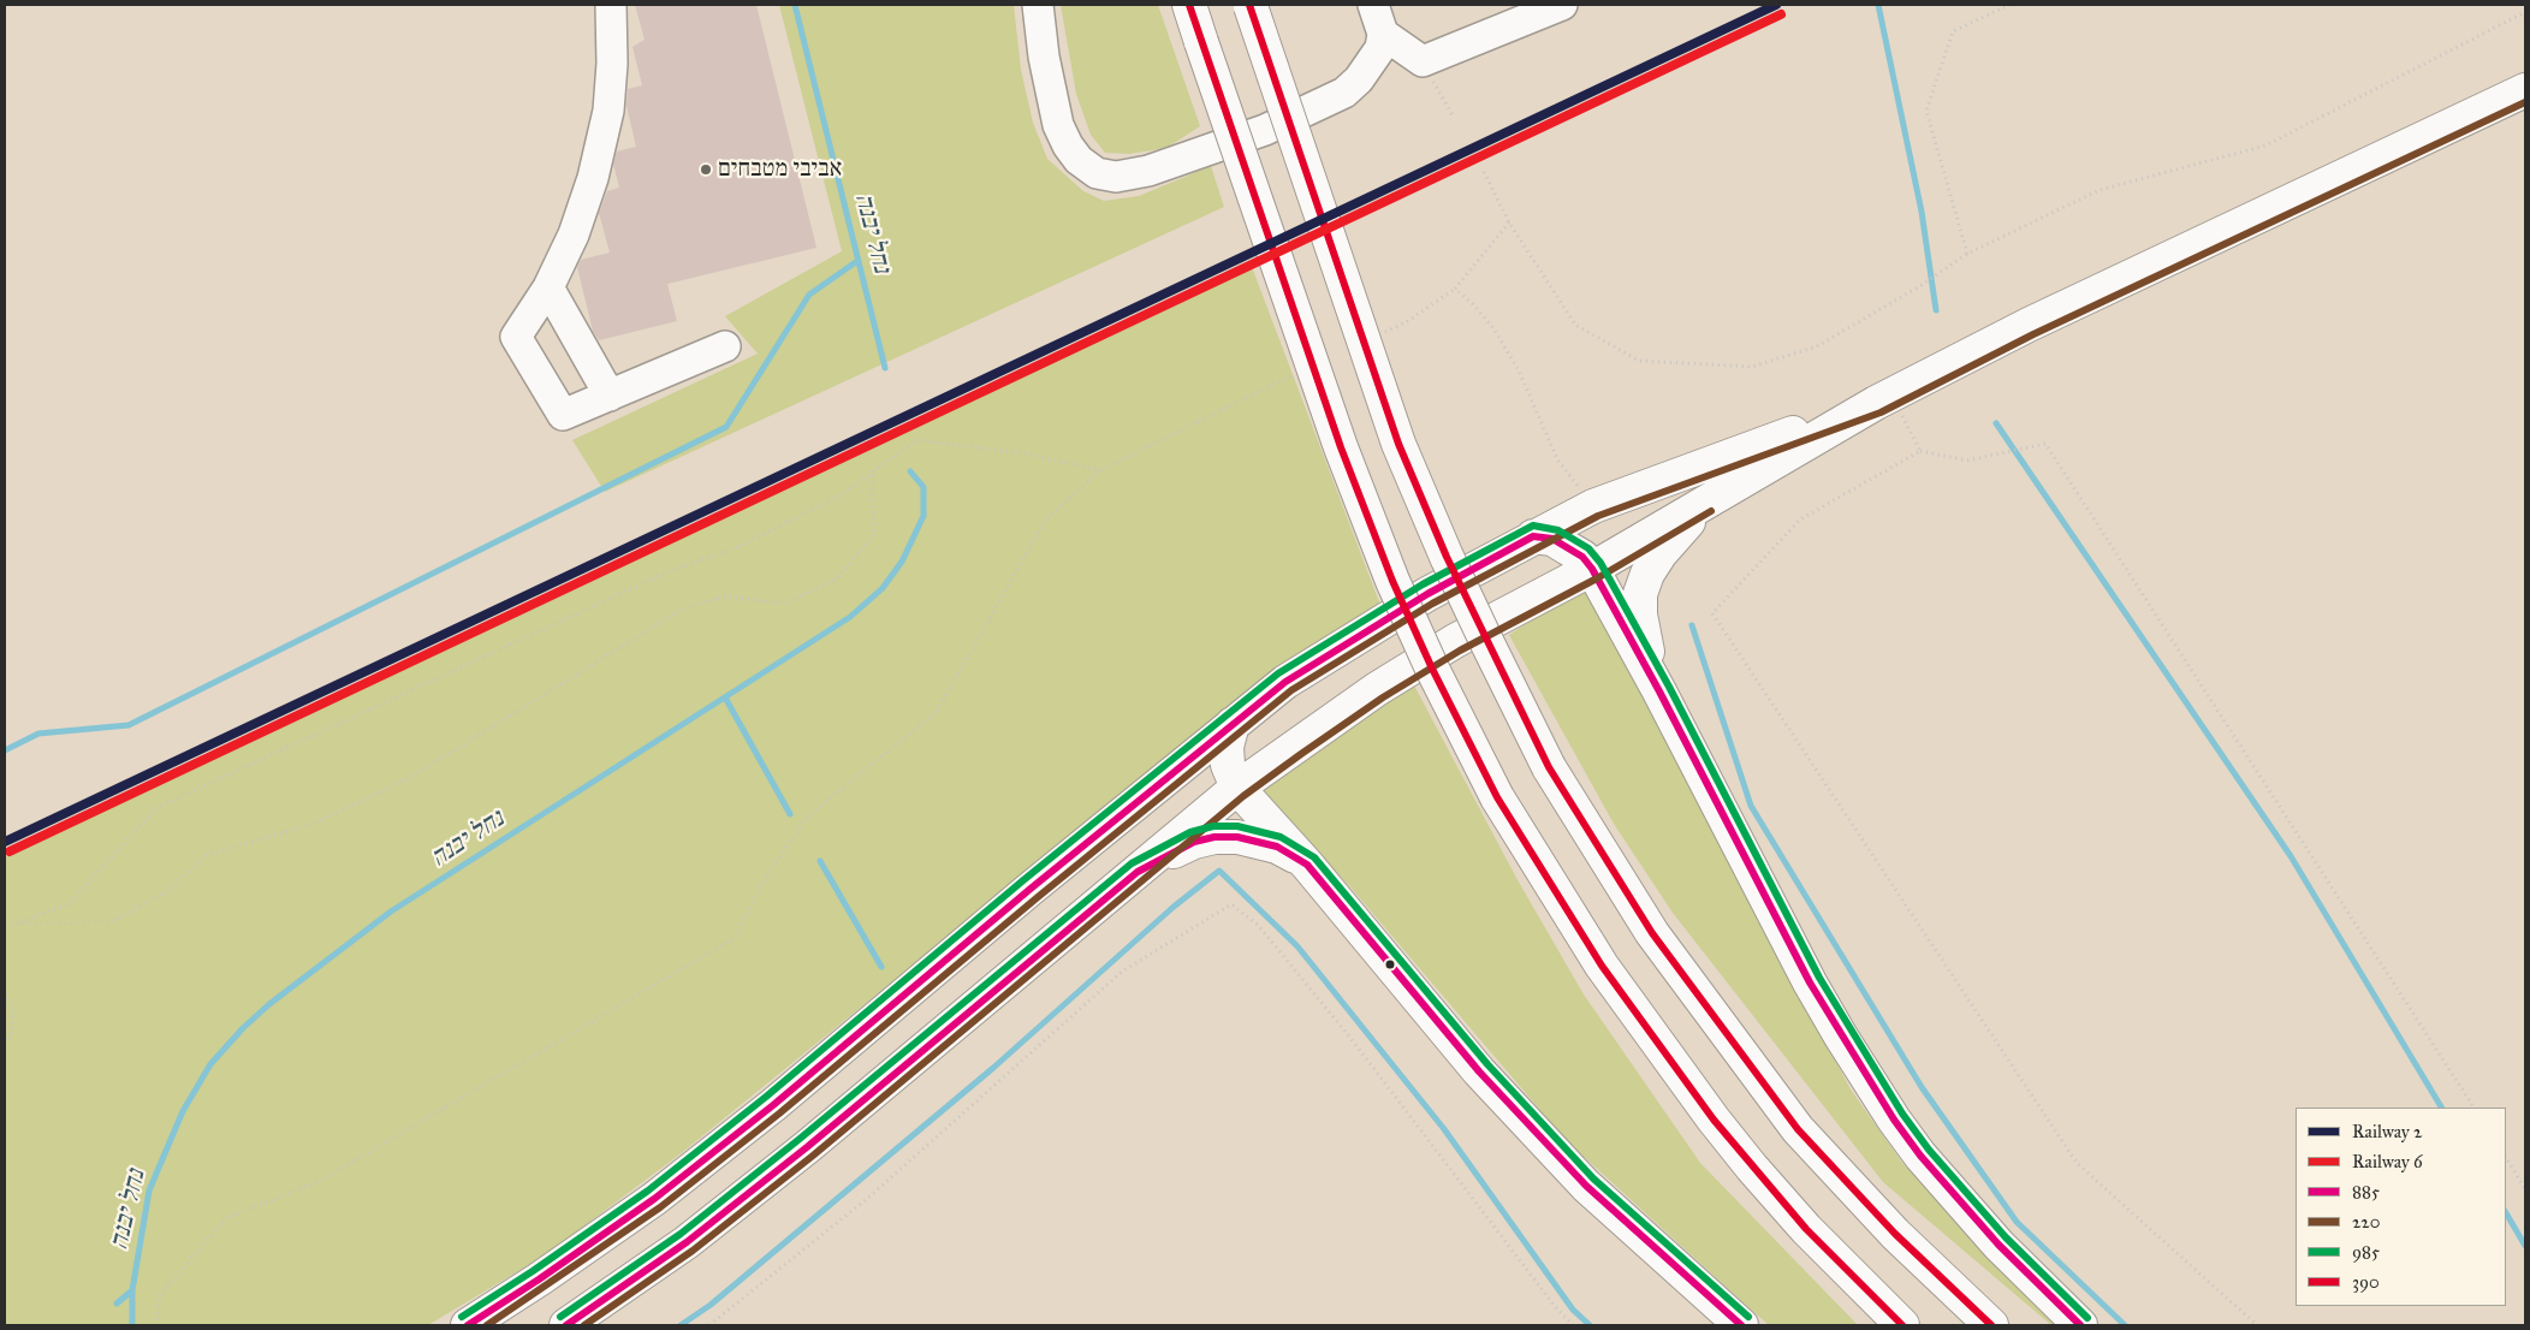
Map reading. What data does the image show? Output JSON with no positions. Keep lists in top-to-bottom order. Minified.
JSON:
{"water":["נחל יבנה"],"places":["אביבי מטבחים"],"lines":["rail line 2","transit line 390","rail line 6","transit line 220","transit line 985","transit line 885"],"legend":["Railway 2","Railway 6","885","220","985","390"]}
